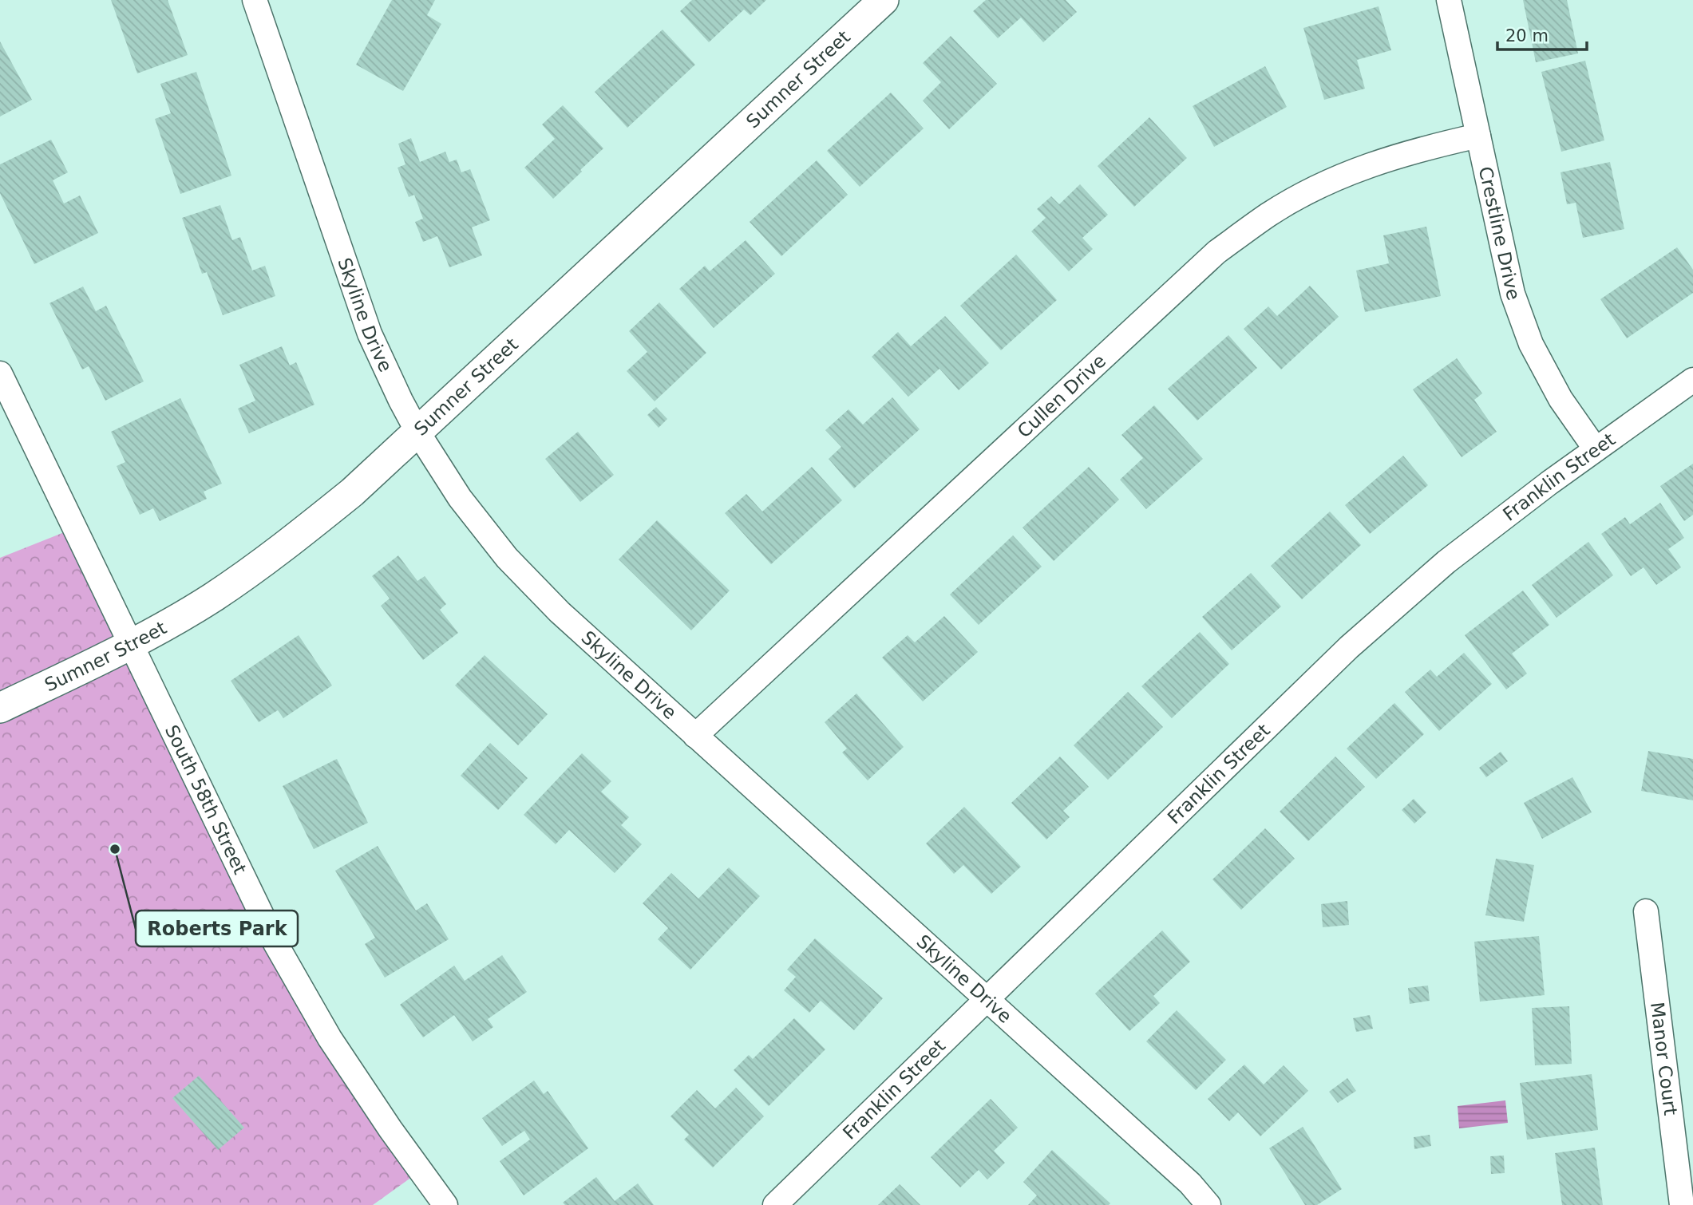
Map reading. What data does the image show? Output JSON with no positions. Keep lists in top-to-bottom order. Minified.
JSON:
{"streets":{"street":["Sumner Street","Crestline Drive","Skyline Drive","Cullen Drive","Franklin Street","South 58th Street","Manor Court"]},"crossings":[["Sumner Street","Skyline Drive"],["Sumner Street","South 58th Street"],["Crestline Drive","Cullen Drive"],["Crestline Drive","Franklin Street"],["Skyline Drive","Cullen Drive"],["Skyline Drive","Franklin Street"]],"places":["Roberts Park"],"scale_bar":"20 m"}
